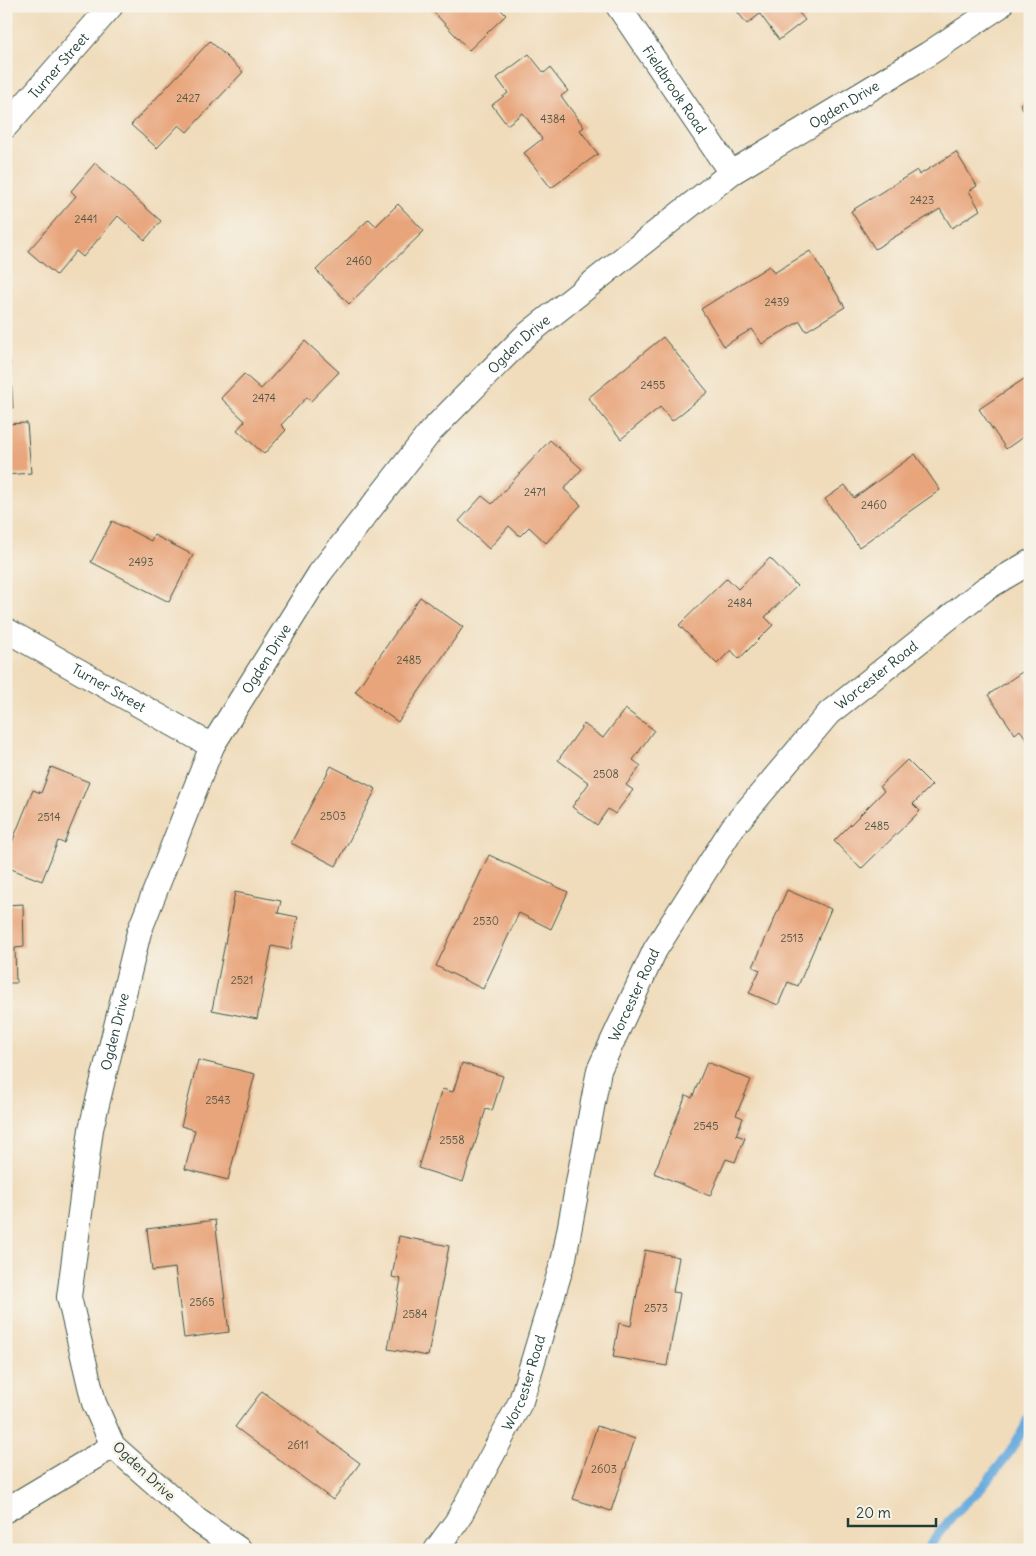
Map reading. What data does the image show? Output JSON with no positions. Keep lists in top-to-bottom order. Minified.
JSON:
{"streets":{"street":["Turner Street","Fieldbrook Road","Ogden Drive","Worcester Road"]},"crossings":[["Turner Street","Ogden Drive"],["Fieldbrook Road","Ogden Drive"]],"house_numbers":["2427","4384","2423","2441","2460","2439","2455","2474","2471","2460","2493","2484","2485","2508","2503","2514","2485","2530","2513","2521","2543","2545","2558","2565","2573","2584","2611","2603"],"scale_bar":"20 m"}
